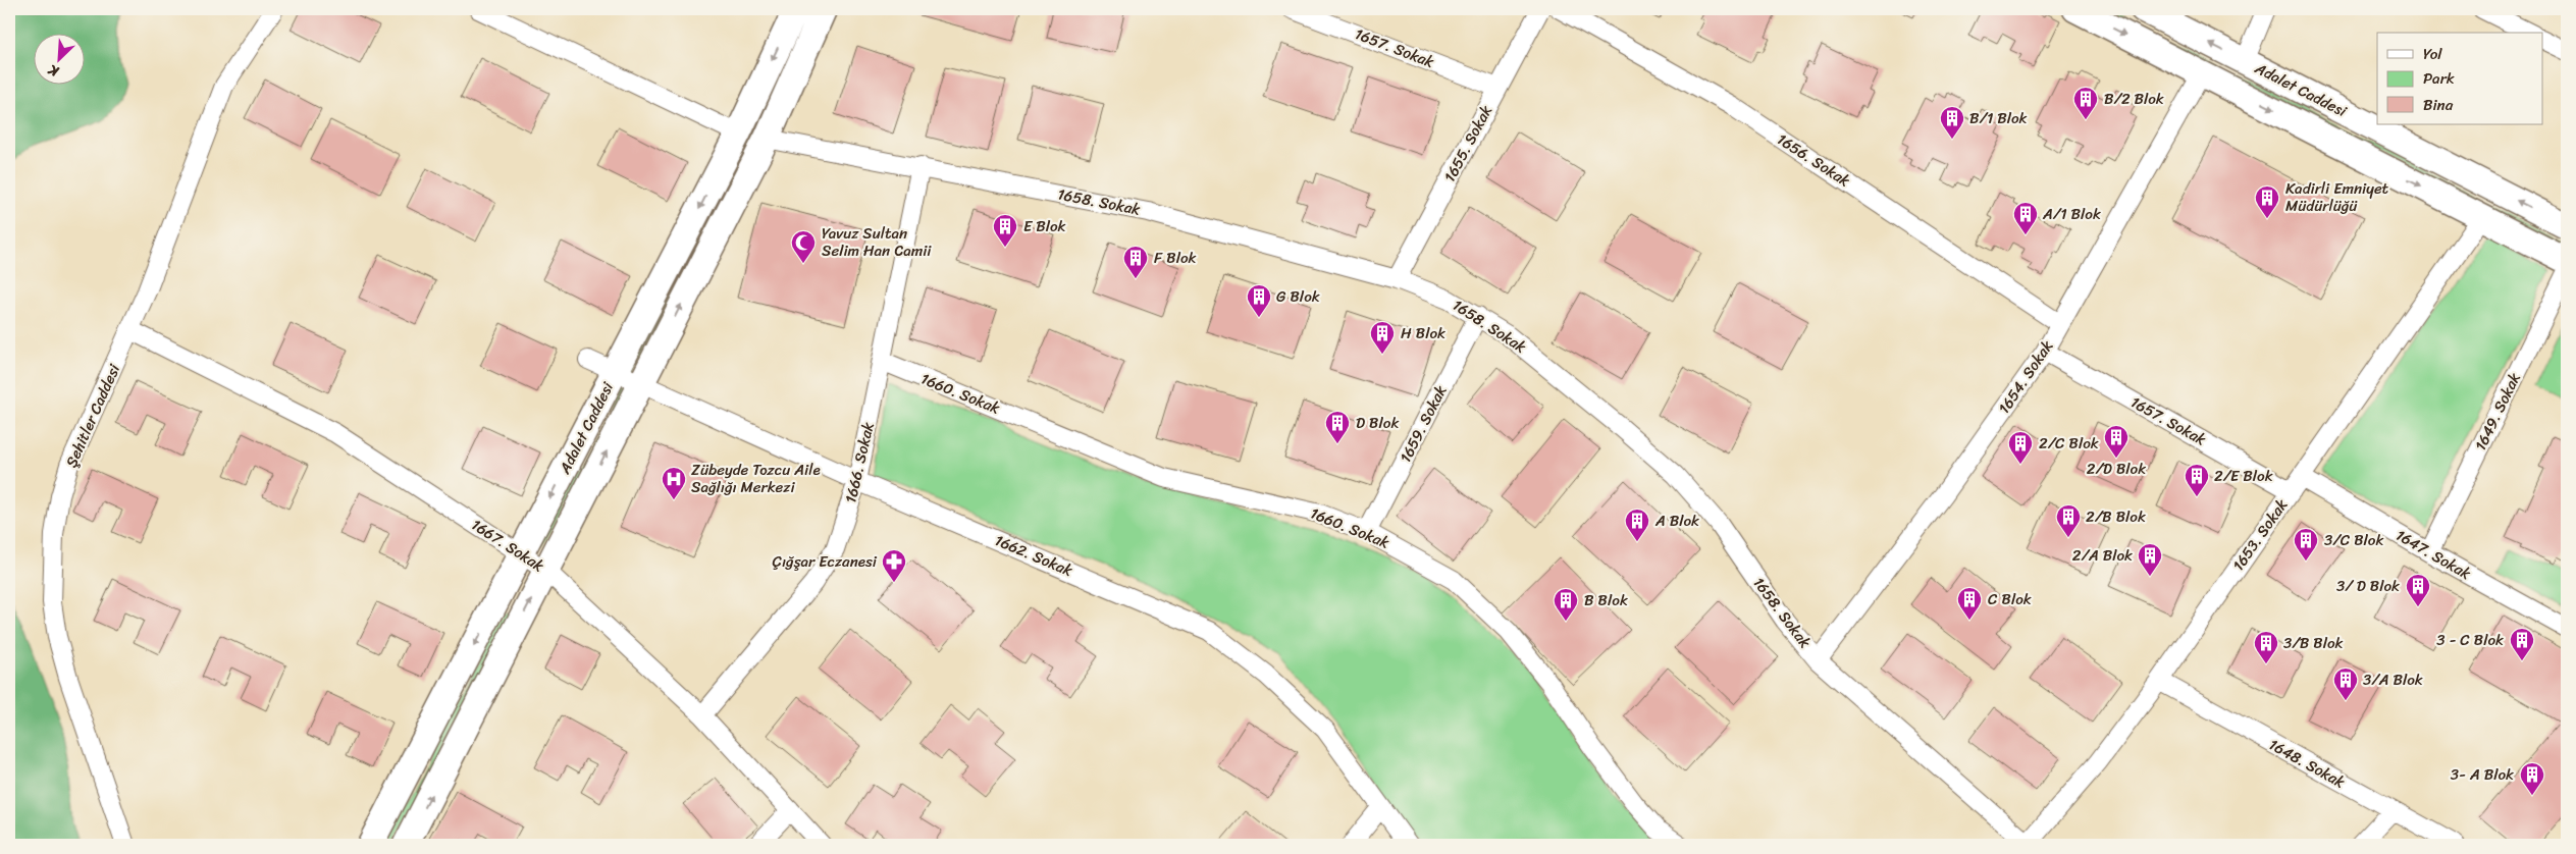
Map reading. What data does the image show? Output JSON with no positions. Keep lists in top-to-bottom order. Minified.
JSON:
{"streets":{"street":["1657. Sokak","Adalet Caddesi","1655. Sokak","1656. Sokak","1658. Sokak","1654. Sokak","1660. Sokak","1649. Sokak","Şehitler Caddesi","1659. Sokak","1666. Sokak","1653. Sokak","1667. Sokak","1647. Sokak","1662. Sokak","1648. Sokak"]},"crossings":[["1657. Sokak","1655. Sokak"],["1657. Sokak","1654. Sokak"],["1657. Sokak","1653. Sokak"],["1657. Sokak","1647. Sokak"],["Adalet Caddesi","1667. Sokak"],["Adalet Caddesi","1662. Sokak"],["1655. Sokak","1658. Sokak"],["1656. Sokak","1654. Sokak"],["1658. Sokak","1654. Sokak"],["1658. Sokak","1659. Sokak"],["1658. Sokak","1666. Sokak"],["1658. Sokak","1653. Sokak"],["1660. Sokak","1659. Sokak"],["1660. Sokak","1666. Sokak"],["1649. Sokak","1647. Sokak"],["Şehitler Caddesi","1667. Sokak"],["1666. Sokak","1667. Sokak"],["1666. Sokak","1662. Sokak"],["1653. Sokak","1647. Sokak"],["1653. Sokak","1648. Sokak"]],"places":{"building":["B/2 Blok","B/1 Blok","Kadirli Emniyet Müdürlüğü","A/1 Blok","E Blok","F Blok","G Blok","H Blok","D Blok","2/D Blok","2/C Blok","2/E Blok","2/B Blok","A Blok","3/C Blok","2/A Blok","3/ D Blok","C Blok","B Blok","3 - C Blok","3/B Blok","3/A Blok","3- A Blok"],"mosque":["Yavuz Sultan Selim Han Camii"],"hospital":["Zübeyde Tozcu Aile Sağlığı Merkezi"],"pharmacy":["Çığşar Eczanesi"]},"legend":["Yol","Park","Bina"],"north":"bottom left"}
